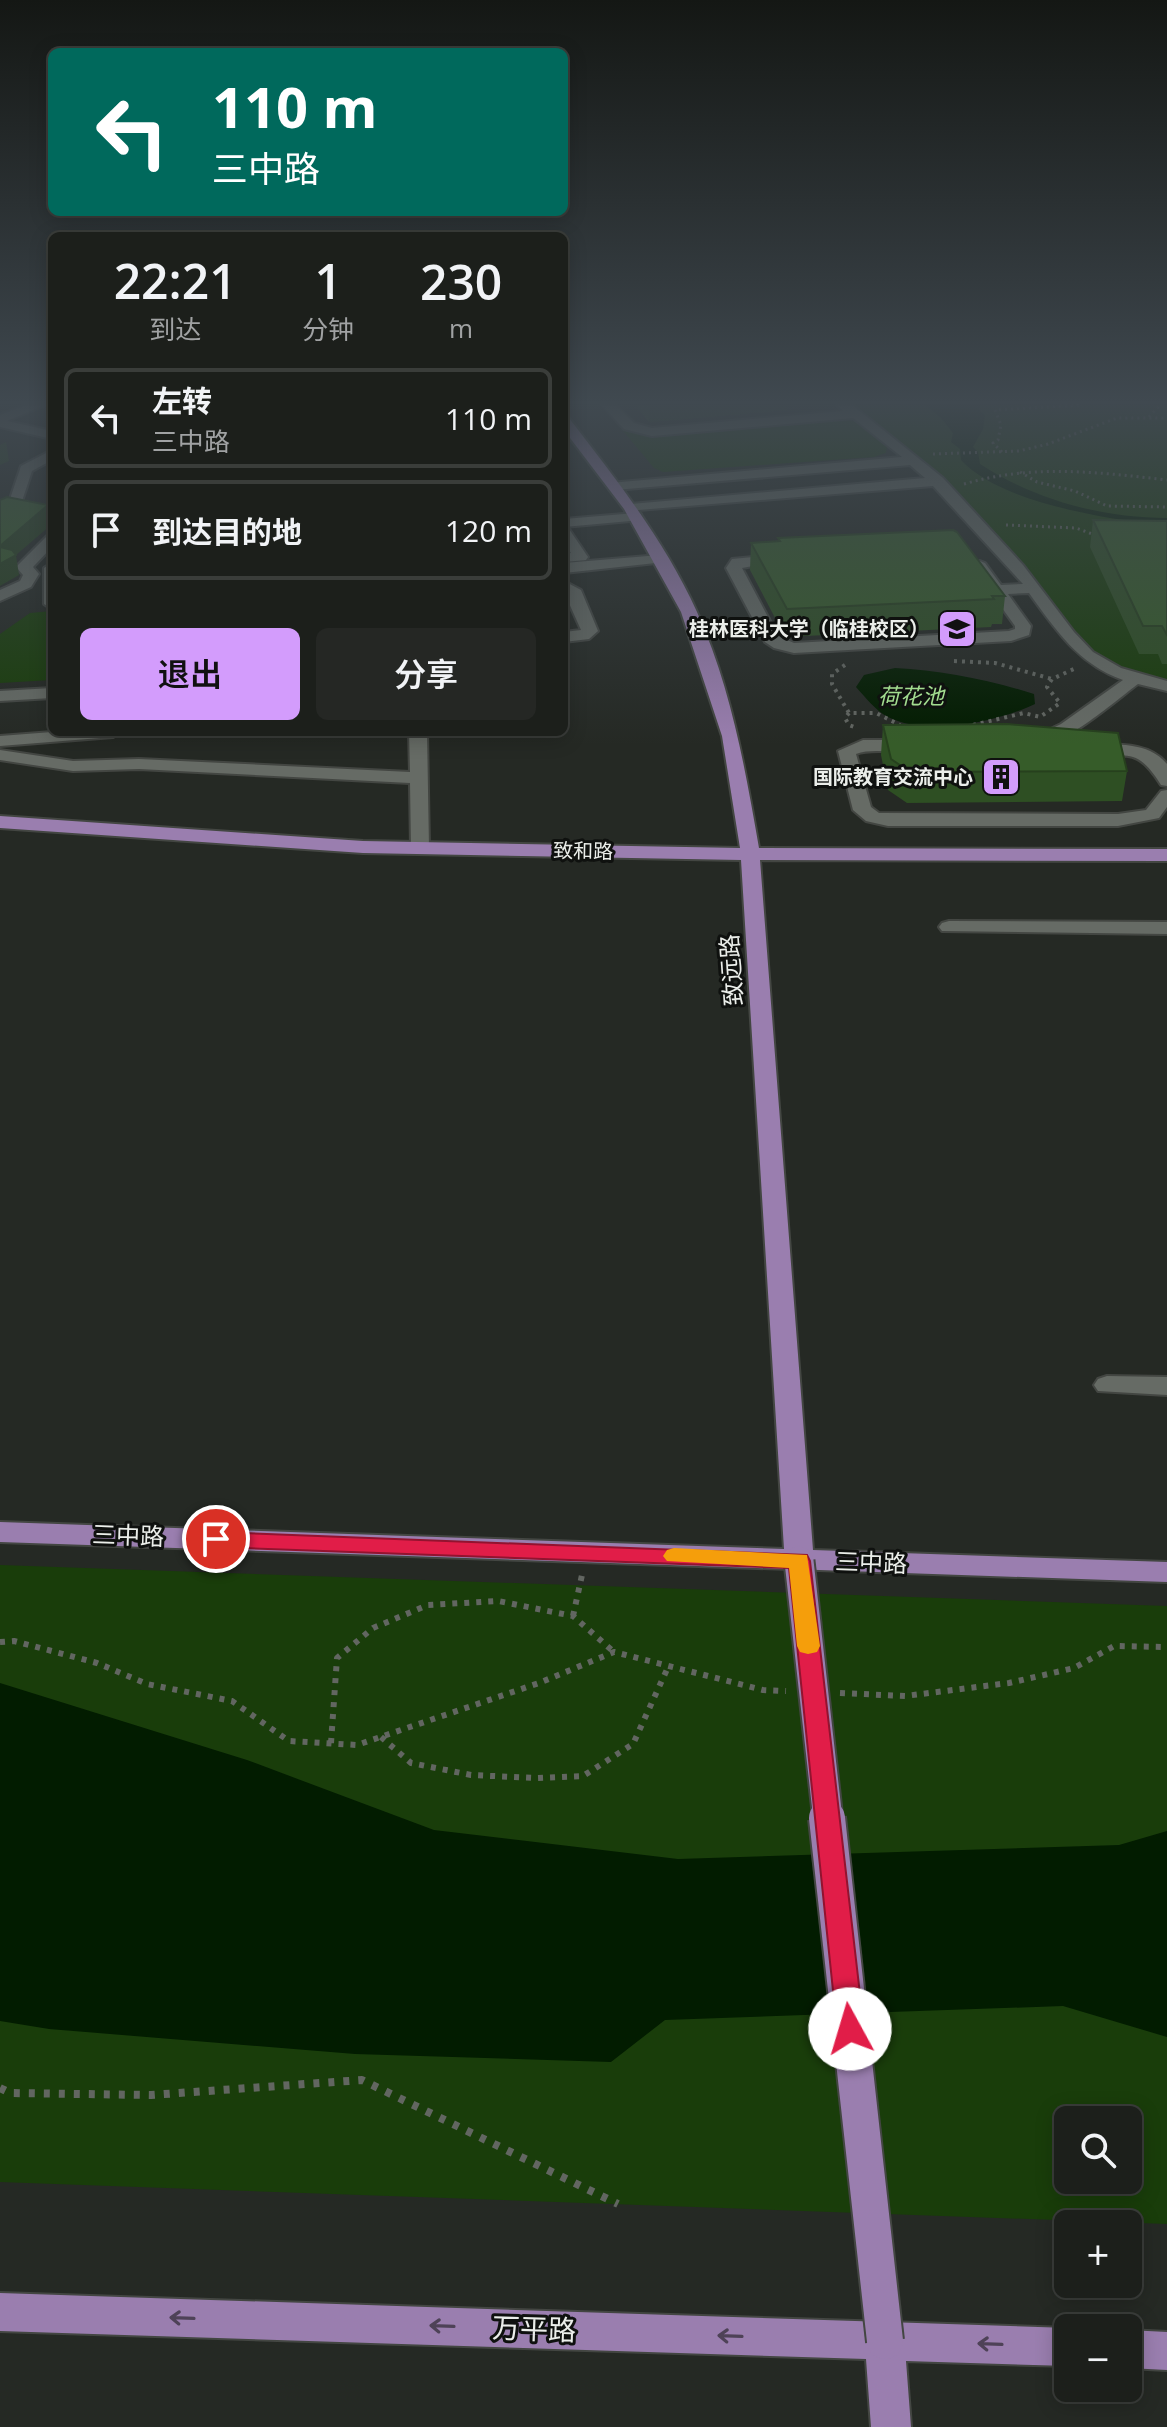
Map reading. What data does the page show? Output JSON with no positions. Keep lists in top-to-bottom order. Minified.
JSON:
{"streets":{"main road":["致和路","致远路","三中路","万平路"]},"crossings":[["致和路","致远路"],["致远路","三中路"],["致远路","万平路"]],"one_way":["万平路"],"water":["荷花池"],"places":{"school or university":["桂林医科大学（临桂校区）"],"building":["国际教育交流中心"]},"page":{"turn":["110 m","三中路"],"eta":["22:21","到达","1","分钟","230","m"],"list":[{"name":"左转","note":"三中路","value":"110 m"},{"name":"到达目的地","value":"120 m"}],"buttons":["退出","分享"],"map_buttons":["+","−"]}}
